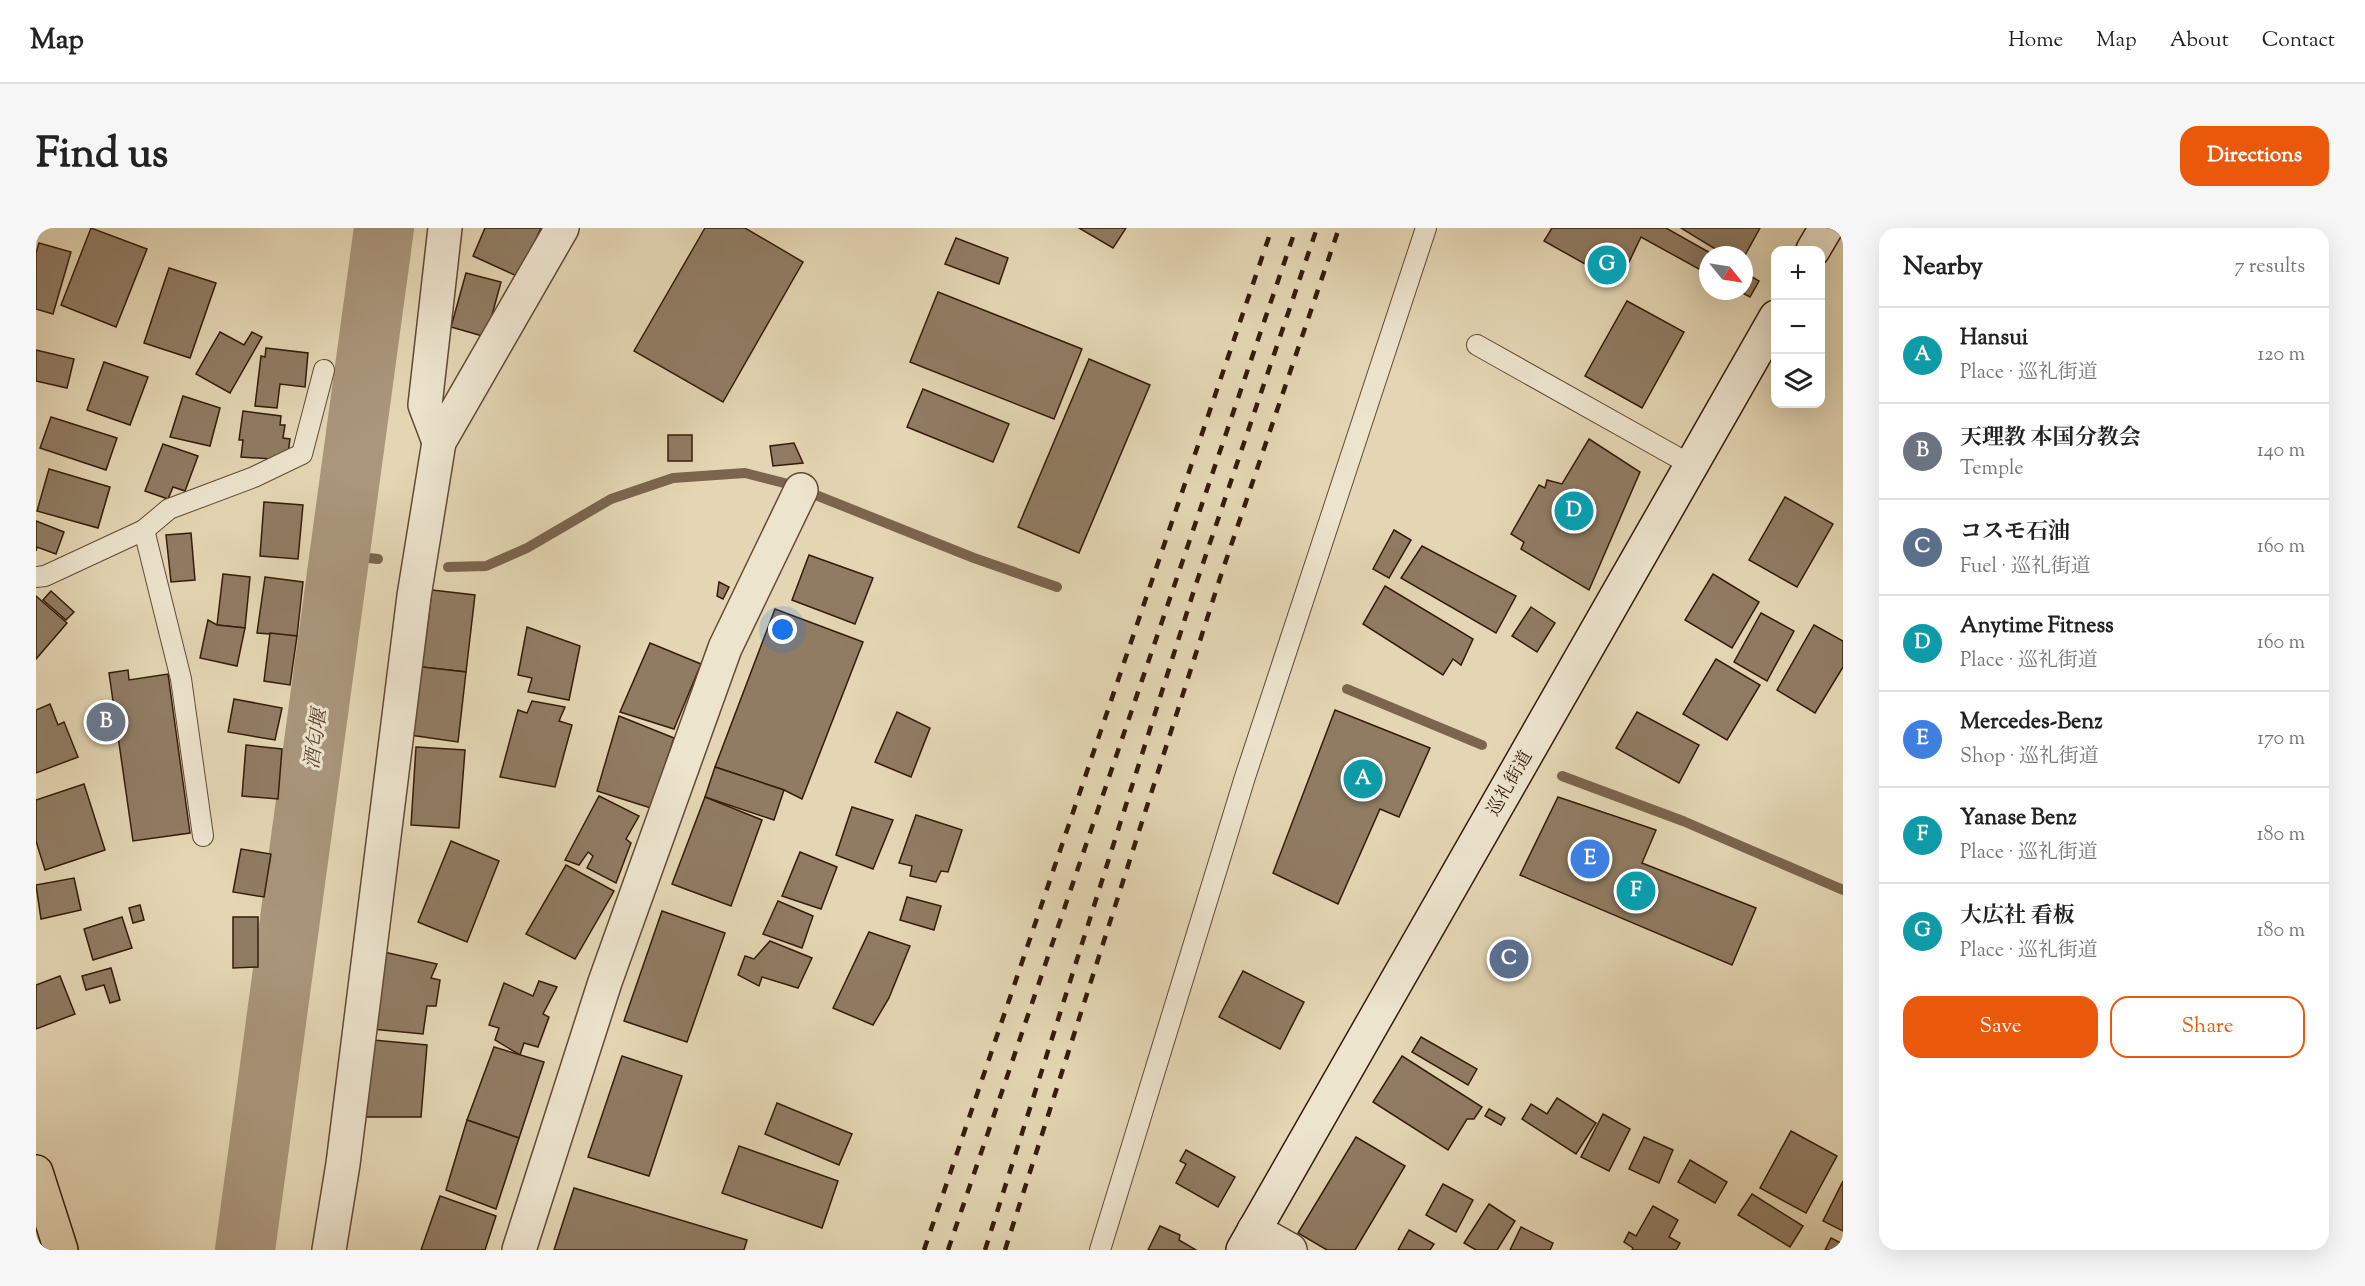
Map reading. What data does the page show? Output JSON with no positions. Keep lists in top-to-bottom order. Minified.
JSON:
{"streets":{"street":["巡礼街道"]},"water":["酒匂堰"],"north":"bottom right","page":{"header":"Map","nav":["Home","Map","About","Contact"],"title":"Find us","buttons":["Directions",["Save","Share"]],"heading":["Nearby","7 results"],"pins":["G","D","B","A","E","F","C"],"map_buttons":["+","−"],"list":[{"mark":"A","name":"Hansui","note":"Place · 巡礼街道","value":"120 m"},{"mark":"B","name":"天理教 本国分教会","note":"Temple","value":"140 m"},{"mark":"C","name":"コスモ石油","note":"Fuel · 巡礼街道","value":"160 m"},{"mark":"D","name":"Anytime Fitness","note":"Place · 巡礼街道","value":"160 m"},{"mark":"E","name":"Mercedes-Benz","note":"Shop · 巡礼街道","value":"170 m"},{"mark":"F","name":"Yanase Benz","note":"Place · 巡礼街道","value":"180 m"},{"mark":"G","name":"大広社 看板","note":"Place · 巡礼街道","value":"180 m"}]}}
